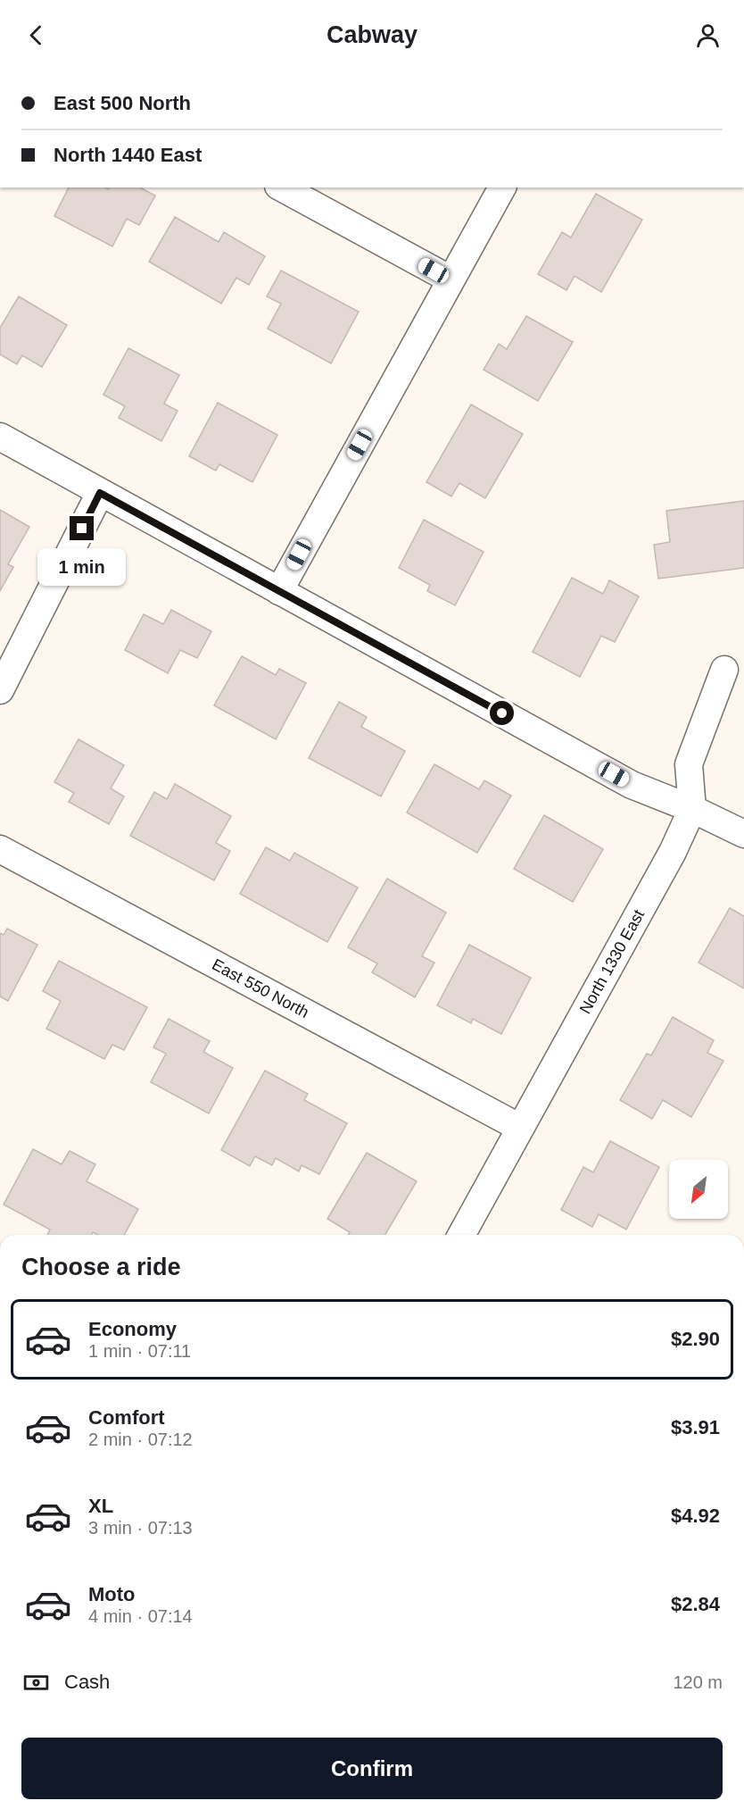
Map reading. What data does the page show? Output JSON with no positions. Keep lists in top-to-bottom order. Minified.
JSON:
{"streets":{"street":["North 1330 East","East 550 North"]},"crossings":[["North 1330 East","East 550 North"]],"north":"bottom left","page":{"header":"Cabway","banner":["East 500 North","North 1440 East"],"bubble":"1 min","heading":"Choose a ride","list":[{"name":"Economy","note":"1 min · 07:11","value":"$2.90"},{"name":"Comfort","note":"2 min · 07:12","value":"$3.91"},{"name":"XL","note":"3 min · 07:13","value":"$4.92"},{"name":"Moto","note":"4 min · 07:14","value":"$2.84"}],"pay":["Cash","120 m"],"buttons":"Confirm"}}
